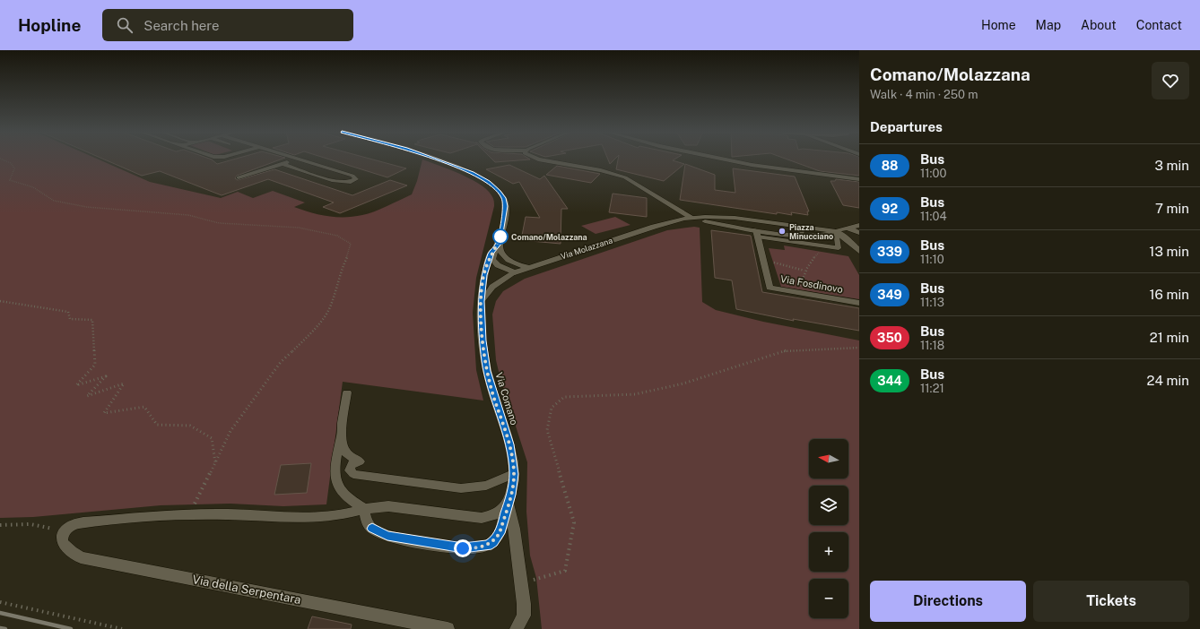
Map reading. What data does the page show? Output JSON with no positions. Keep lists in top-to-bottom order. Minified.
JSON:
{"streets":{"street":["Via Molazzana","Via Fosdinovo","Via Comano"],"lane":["Via della Serpentara"]},"crossings":[["Via Molazzana","Via Comano"]],"places":["Piazza Minucciano","Comano/Molazzana"],"lines":["bus line 88"],"north":"left","page":{"header":"Hopline","search":"Search here","nav":["Home","Map","About","Contact"],"heading":[["Comano/Molazzana","Walk · 4 min · 250 m"],"Departures"],"list":[{"mark":"88","name":"Bus","note":"11:00","value":"3 min"},{"mark":"92","name":"Bus","note":"11:04","value":"7 min"},{"mark":"339","name":"Bus","note":"11:10","value":"13 min"},{"mark":"349","name":"Bus","note":"11:13","value":"16 min"},{"mark":"350","name":"Bus","note":"11:18","value":"21 min"},{"mark":"344","name":"Bus","note":"11:21","value":"24 min"}],"map_buttons":["+","−"],"buttons":["Directions","Tickets"]}}
